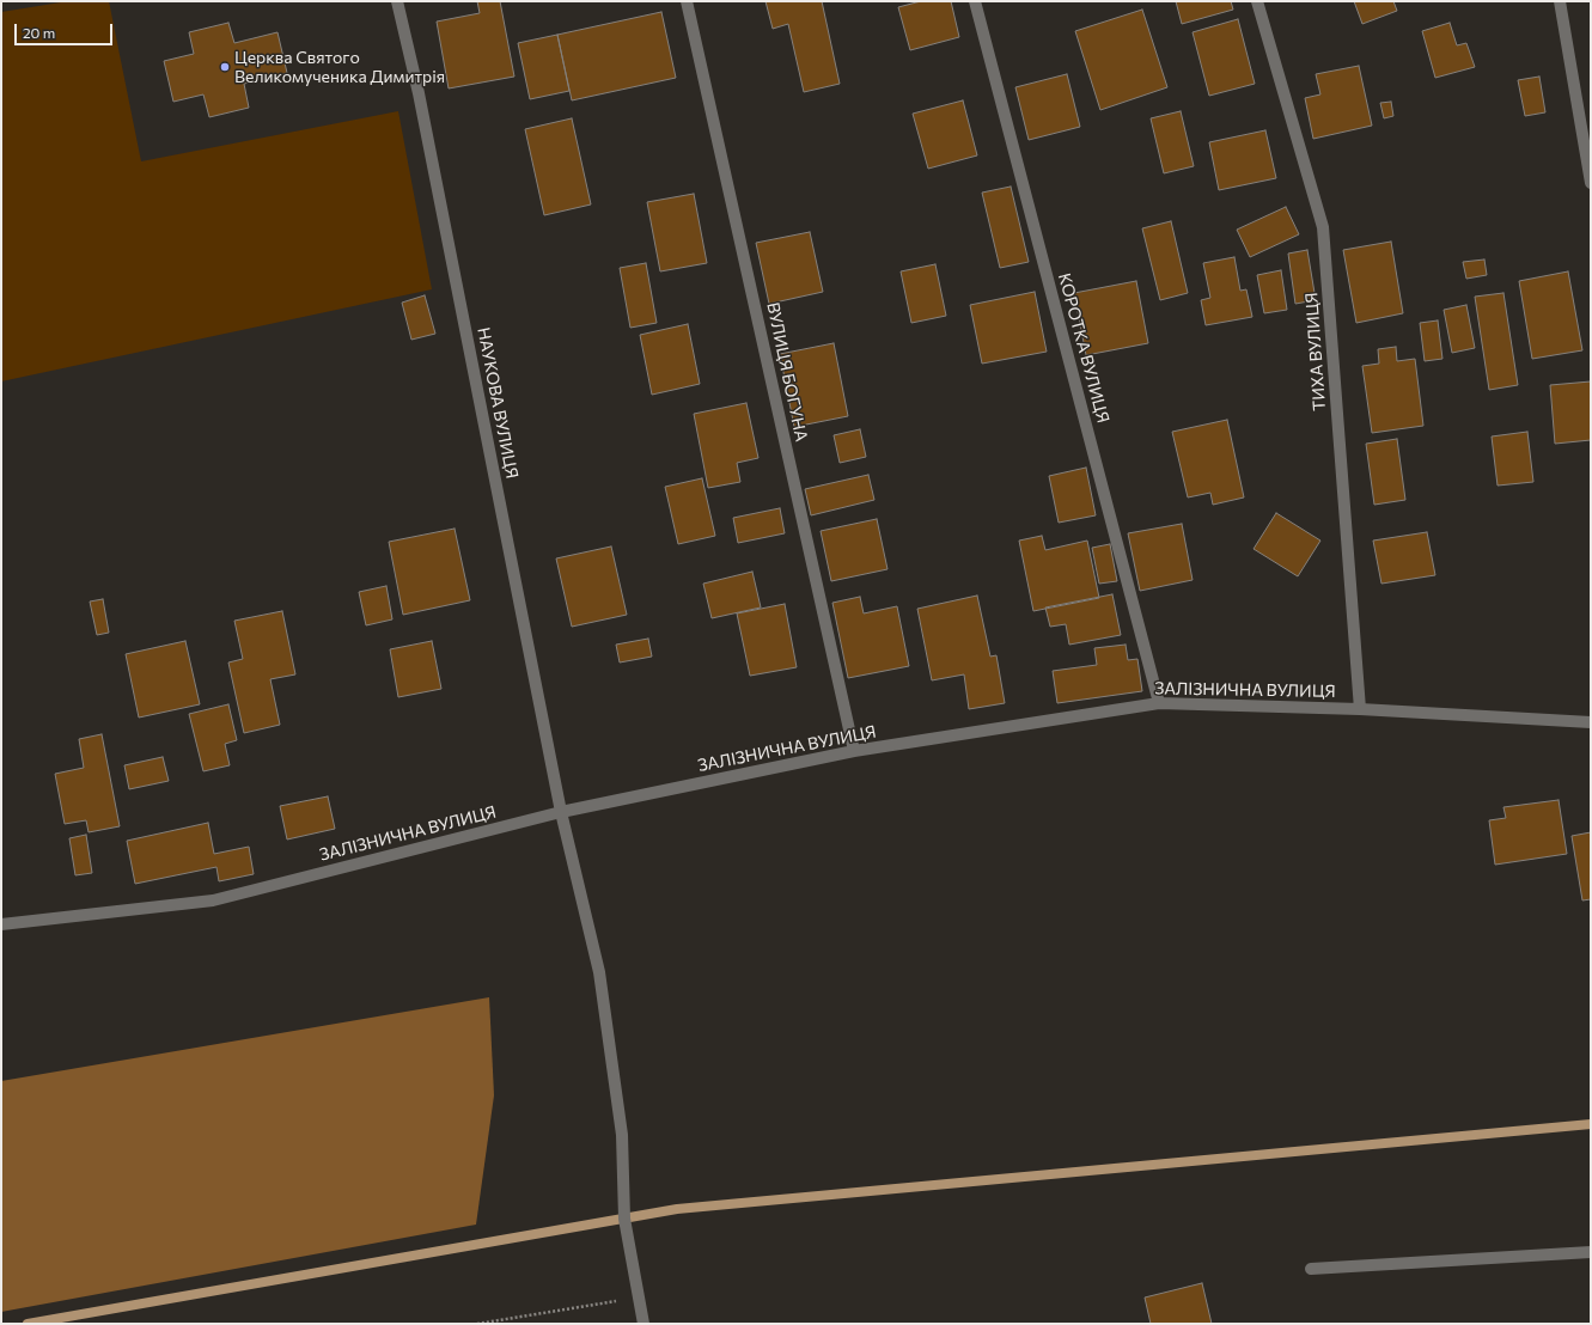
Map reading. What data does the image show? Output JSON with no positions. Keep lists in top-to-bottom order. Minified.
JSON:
{"streets":{"street":["КОРОТКА ВУЛИЦЯ","ТИХА ВУЛИЦЯ","ВУЛИЦЯ БОГУНА","НАУКОВА ВУЛИЦЯ","ЗАЛІЗНИЧНА ВУЛИЦЯ"]},"crossings":[["КОРОТКА ВУЛИЦЯ","ЗАЛІЗНИЧНА ВУЛИЦЯ"],["ТИХА ВУЛИЦЯ","ЗАЛІЗНИЧНА ВУЛИЦЯ"],["ВУЛИЦЯ БОГУНА","ЗАЛІЗНИЧНА ВУЛИЦЯ"],["НАУКОВА ВУЛИЦЯ","ЗАЛІЗНИЧНА ВУЛИЦЯ"]],"places":["Церква Святого Великомученика Димитрія"],"scale_bar":"20 m"}
